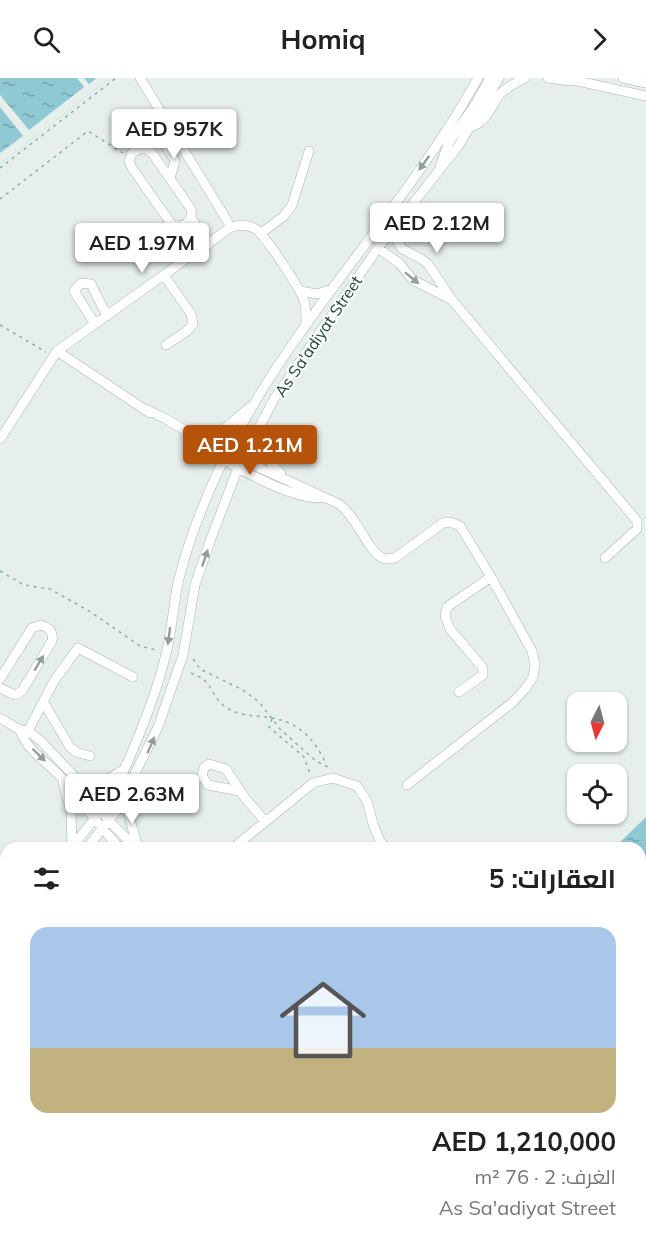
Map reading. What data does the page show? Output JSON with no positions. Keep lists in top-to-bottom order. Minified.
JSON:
{"streets":{"street":["As Sa'adiyat Street"]},"north":"bottom","page":{"header":"Homiq","price":["AED 957K","AED 2.12M","AED 1.97M","AED 1.21M","AED 2.63M"],"heading":"العقارات: 5","list":[{"name":"AED 1,210,000","note":"الغرف: 2 · 76 m² · As Sa'adiyat Street"}]}}
